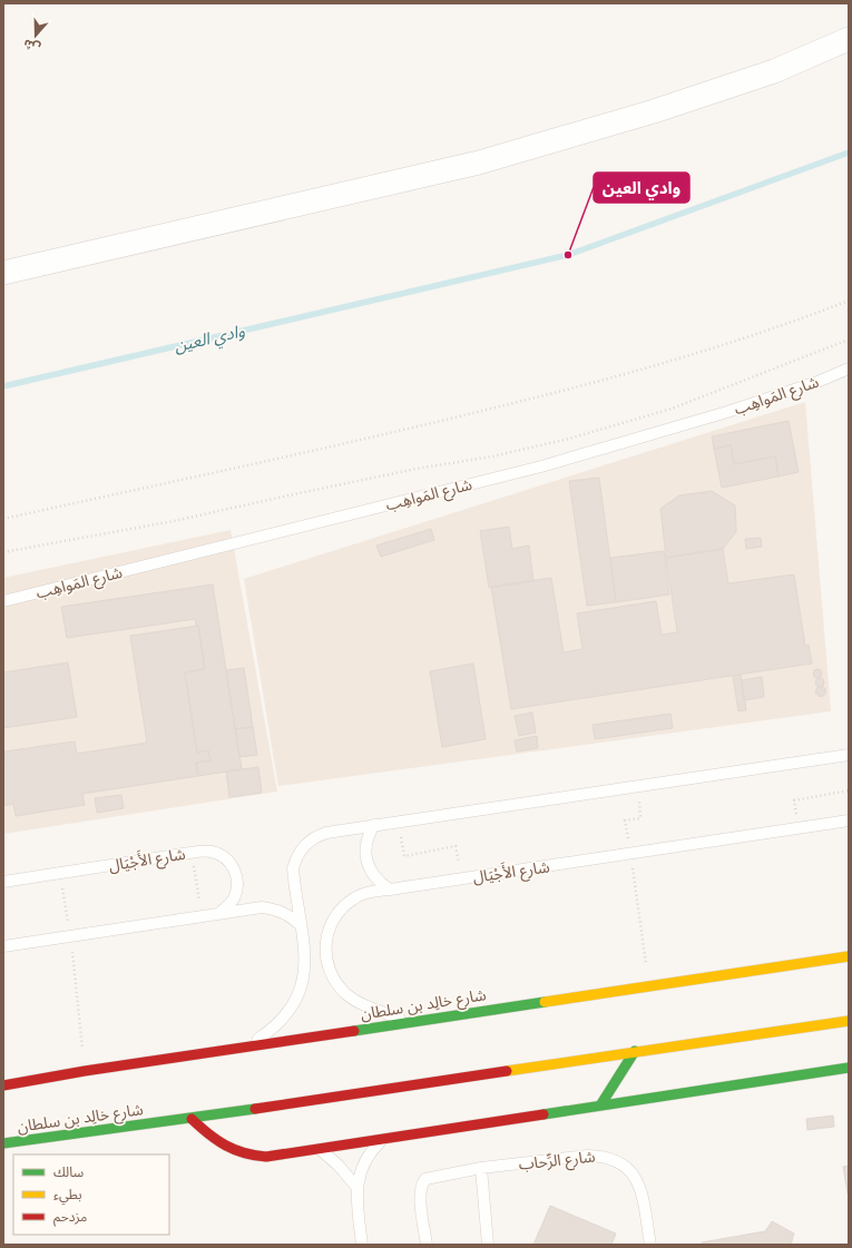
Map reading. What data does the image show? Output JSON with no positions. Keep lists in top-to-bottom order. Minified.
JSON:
{"streets":{"main road":["شارع خالِد بن سلطان"],"lane":["شارع المَواهِب","شارع الأَجْيَال","شارع الرِّحاب"]},"crossings":[["شارع الأَجْيَال","شارع خالِد بن سلطان"]],"water":["وادي العين"],"places":["وادي العين"],"legend":["سالك","بطيء","مزدحم"],"north":"bottom"}
